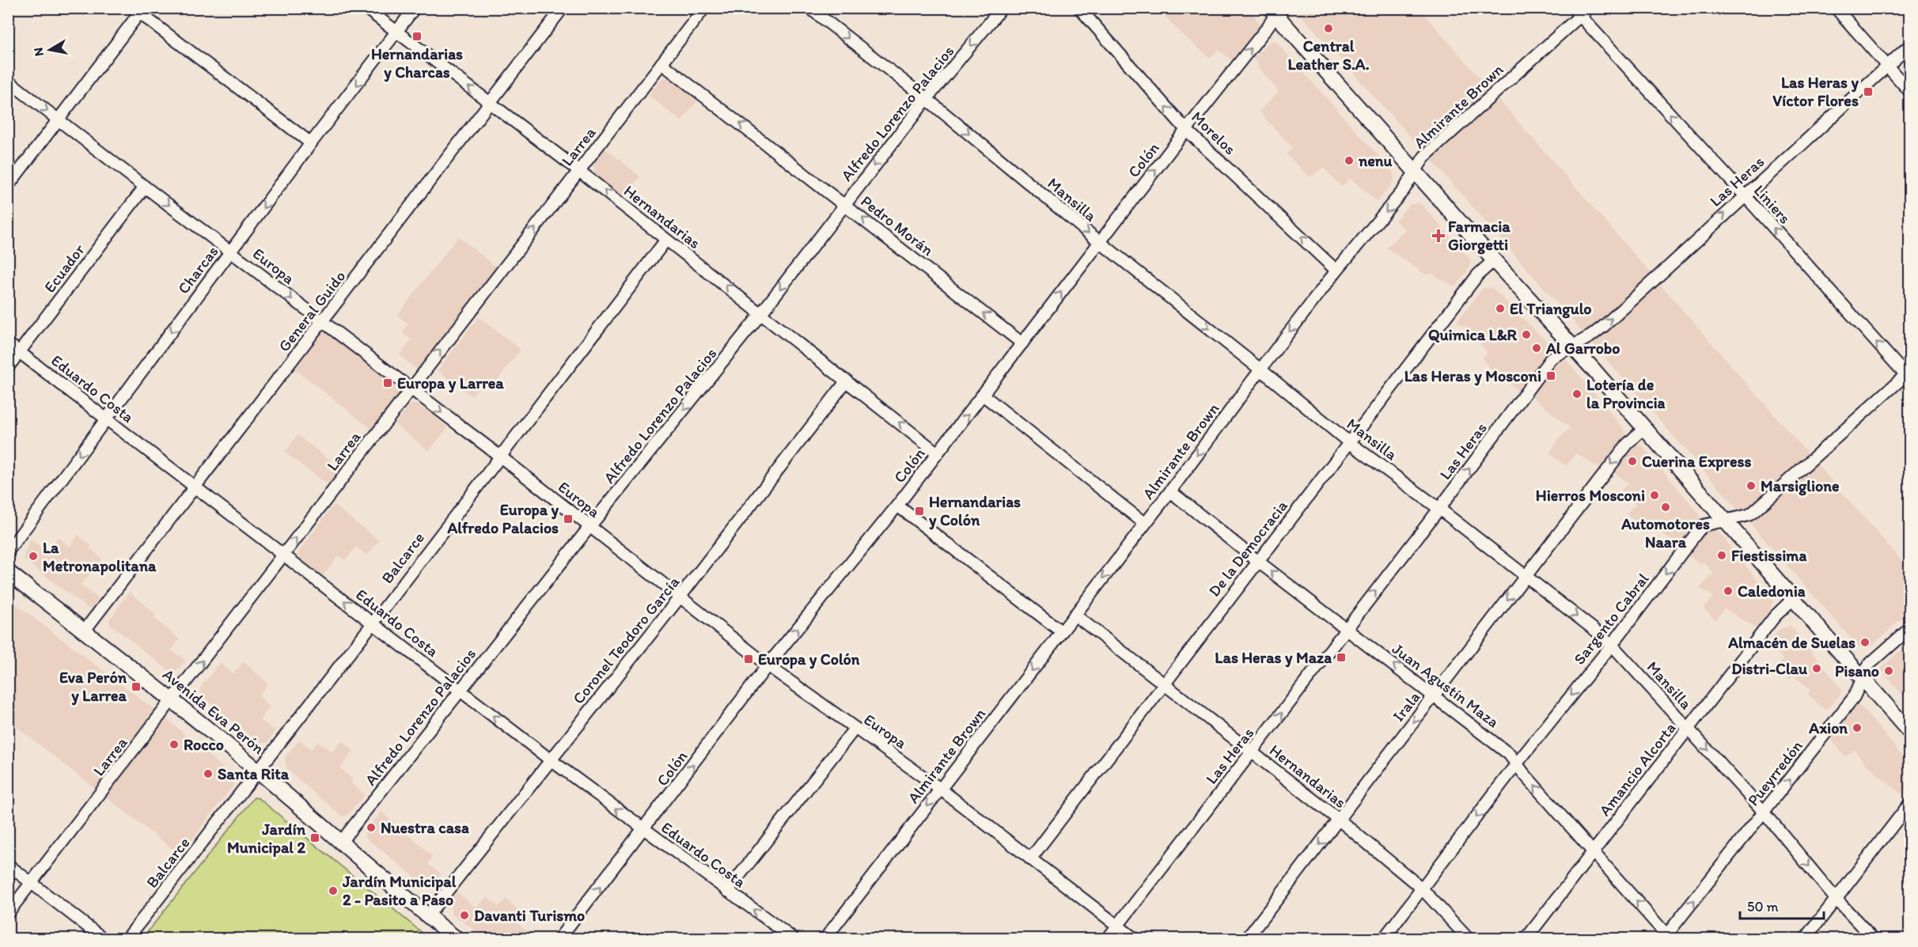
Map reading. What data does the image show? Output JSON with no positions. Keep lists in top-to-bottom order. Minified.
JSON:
{"streets":{"main road":["Avenida Eva Perón"],"street":["Almirante Brown","Alfredo Lorenzo Palacios","Morelos","Larrea","Colón","Las Heras","Mansilla","Liniers","Hernandarias","Pedro Morán","Europa","Ecuador","Charcas","General Guido","Eduardo Costa","De la Democracia","Balcarce","Sargento Cabral","Coronel Teodoro García","Juan Agustín Maza","Irala","Amancio Alcorta","Pueyrredón"]},"crossings":[["Almirante Brown","Morelos"],["Almirante Brown","Mansilla"],["Almirante Brown","Liniers"],["Almirante Brown","Hernandarias"],["Almirante Brown","Europa"],["Almirante Brown","Juan Agustín Maza"],["Alfredo Lorenzo Palacios","Mansilla"],["Alfredo Lorenzo Palacios","Hernandarias"],["Alfredo Lorenzo Palacios","Pedro Morán"],["Alfredo Lorenzo Palacios","Europa"],["Alfredo Lorenzo Palacios","Eduardo Costa"],["Alfredo Lorenzo Palacios","Avenida Eva Perón"],["Morelos","Colón"],["Larrea","Hernandarias"],["Larrea","Pedro Morán"],["Larrea","Europa"],["Larrea","Eduardo Costa"],["Larrea","Avenida Eva Perón"],["Colón","Mansilla"],["Colón","Hernandarias"],["Colón","Pedro Morán"],["Colón","Europa"],["Colón","Eduardo Costa"],["Las Heras","Mansilla"],["Las Heras","Liniers"],["Las Heras","Hernandarias"],["Las Heras","Europa"],["Las Heras","Juan Agustín Maza"],["Mansilla","De la Democracia"],["Mansilla","Sargento Cabral"],["Mansilla","Irala"],["Mansilla","Amancio Alcorta"],["Mansilla","Pueyrredón"],["Liniers","Sargento Cabral"],["Hernandarias","Charcas"],["Hernandarias","General Guido"],["Hernandarias","De la Democracia"],["Hernandarias","Balcarce"],["Hernandarias","Sargento Cabral"],["Hernandarias","Coronel Teodoro García"],["Hernandarias","Irala"],["Europa","Ecuador"],["Europa","Charcas"],["Europa","General Guido"],["Europa","De la Democracia"],["Europa","Balcarce"],["Europa","Coronel Teodoro García"],["Ecuador","Eduardo Costa"],["Charcas","Eduardo Costa"],["General Guido","Eduardo Costa"],["General Guido","Avenida Eva Perón"],["Eduardo Costa","Balcarce"],["Eduardo Costa","Coronel Teodoro García"],["De la Democracia","Juan Agustín Maza"],["Balcarce","Avenida Eva Perón"],["Sargento Cabral","Juan Agustín Maza"],["Coronel Teodoro García","Avenida Eva Perón"],["Juan Agustín Maza","Irala"],["Juan Agustín Maza","Amancio Alcorta"],["Juan Agustín Maza","Pueyrredón"]],"one_way":["Almirante Brown","Alfredo Lorenzo Palacios","Morelos","Larrea","Colón","Las Heras","Mansilla","Liniers","Hernandarias","Pedro Morán","Charcas","Eduardo Costa","Sargento Cabral","Juan Agustín Maza","Irala","Pueyrredón"],"places":{"other":["Central Leather S.A.","nenu","El Triangulo","Quimica L&R","Al Garrobo","Lotería de la Provincia","Cuerina Express","Marsiglione","Hierros Mosconi","Automotores Naara","Fiestissima","La Metronapolitana","Caledonia","Almacén de Suelas","Distri-Clau","Pisano","Axion","Rocco","Santa Rita","Nuestra casa","Jardín Municipal 2 - Pasito a Paso","Davanti Turismo"],"transit":["Hernandarias y Charcas","Las Heras y Víctor Flores","Las Heras y Mosconi","Europa y Larrea","Hernandarias y Colón","Europa y Alfredo Palacios","Las Heras y Maza","Europa y Colón","Eva Perón y Larrea","Jardín Municipal 2"],"health":["Farmacia Giorgetti"]},"scale_bar":"50 m","north":"left"}
